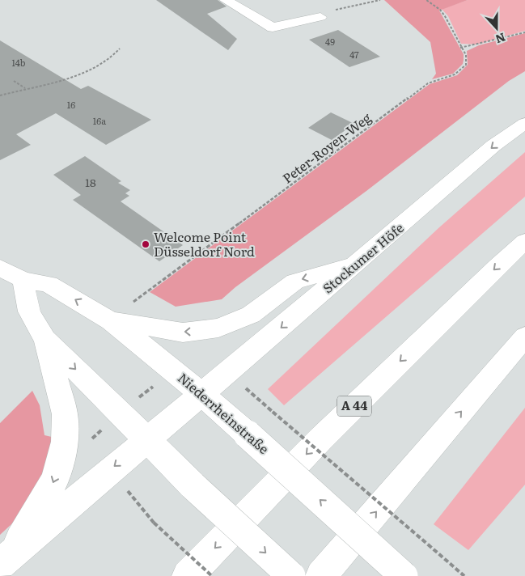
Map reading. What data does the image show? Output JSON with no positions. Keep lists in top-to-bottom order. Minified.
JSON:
{"streets":{"main road":["Stockumer Höfe","A 44","Niederrheinstraße"],"path":["Peter-Royen-Weg"]},"crossings":[["Stockumer Höfe","Niederrheinstraße"]],"places":["Welcome Point Düsseldorf Nord"],"house_numbers":["49","47","14b","16","16a","18"],"north":"bottom"}
